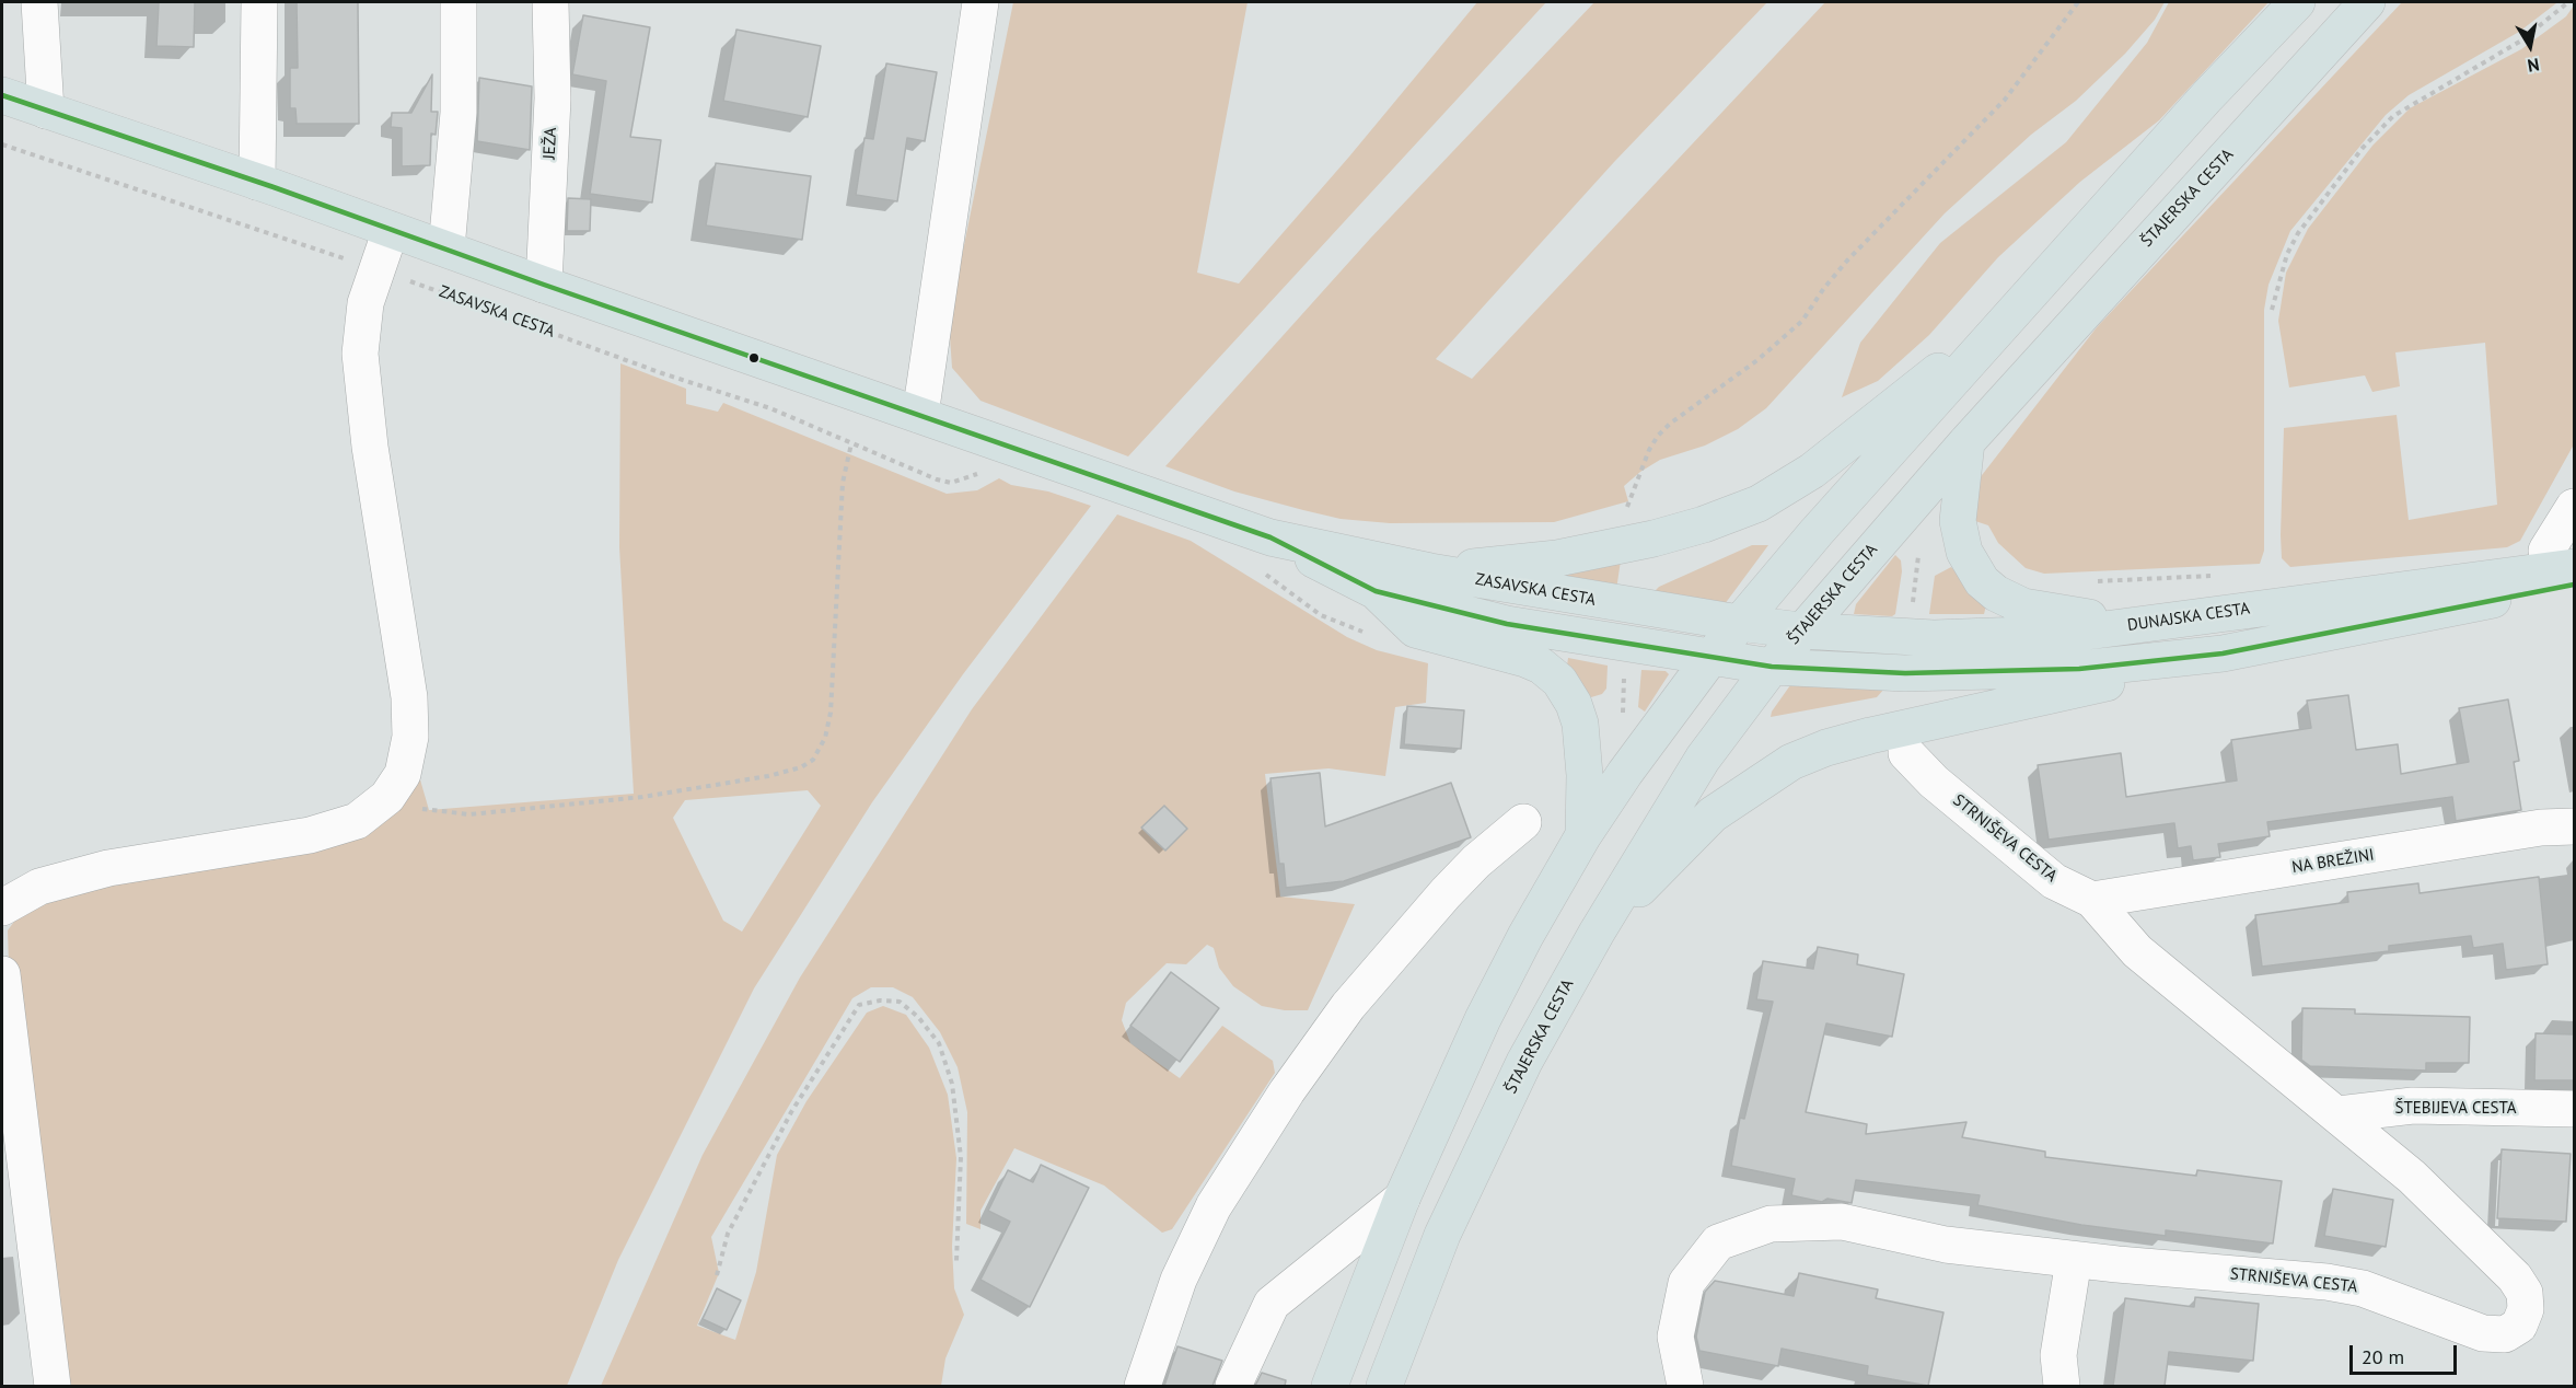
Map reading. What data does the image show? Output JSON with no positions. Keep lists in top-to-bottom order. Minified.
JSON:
{"streets":{"main road":["ŠTAJERSKA CESTA","ZASAVSKA CESTA","DUNAJSKA CESTA"],"street":["JEŽA","STRNIŠEVA CESTA","NA BREŽINI","ŠTEBIJEVA CESTA"]},"crossings":[["JEŽA","ZASAVSKA CESTA"],["ŠTAJERSKA CESTA","ZASAVSKA CESTA"],["ŠTAJERSKA CESTA","DUNAJSKA CESTA"],["ZASAVSKA CESTA","DUNAJSKA CESTA"],["STRNIŠEVA CESTA","NA BREŽINI"],["STRNIŠEVA CESTA","ŠTEBIJEVA CESTA"]],"scale_bar":"20 m","north":"bottom"}
